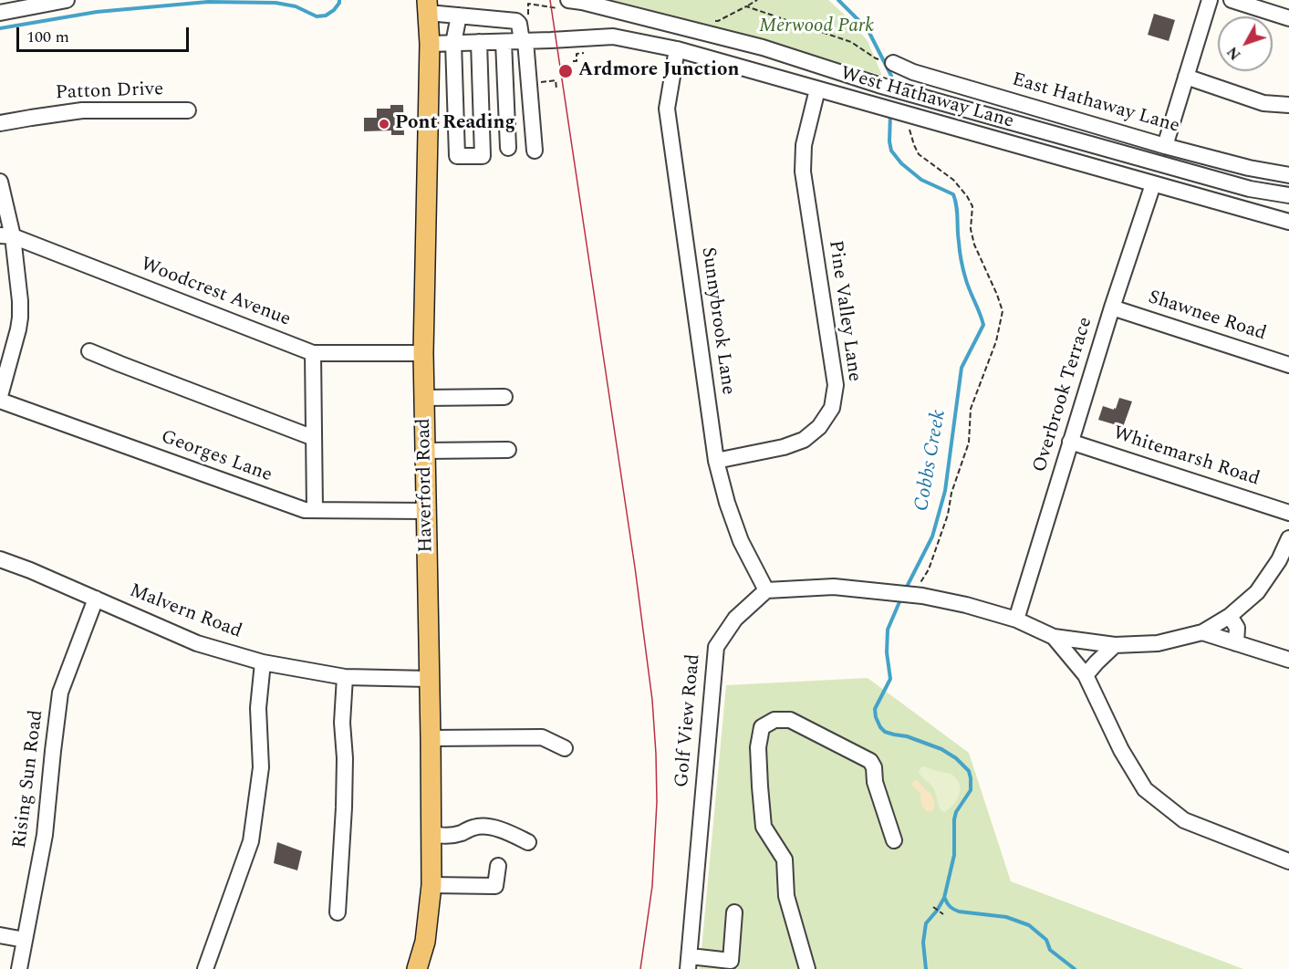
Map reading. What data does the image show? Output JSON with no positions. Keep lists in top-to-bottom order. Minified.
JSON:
{"streets":{"main road":["Haverford Road"],"street":["Patton Drive","West Hathaway Lane","East Hathaway Lane","Woodcrest Avenue","Pine Valley Lane","Shawnee Road","Sunnybrook Lane","Overbrook Terrace","Georges Lane","Whitemarsh Road","Malvern Road","Golf View Road","Rising Sun Road"]},"crossings":[["West Hathaway Lane","Pine Valley Lane"],["West Hathaway Lane","Sunnybrook Lane"],["West Hathaway Lane","Overbrook Terrace"],["West Hathaway Lane","Haverford Road"],["Woodcrest Avenue","Haverford Road"],["Pine Valley Lane","Sunnybrook Lane"],["Shawnee Road","Overbrook Terrace"],["Sunnybrook Lane","Golf View Road"],["Overbrook Terrace","Whitemarsh Road"],["Georges Lane","Haverford Road"],["Haverford Road","Malvern Road"],["Malvern Road","Rising Sun Road"]],"water":["Cobbs Creek"],"parks":["Merwood Park"],"places":["Ardmore Junction","Pont Reading"],"scale_bar":"100 m","north":"bottom left"}
